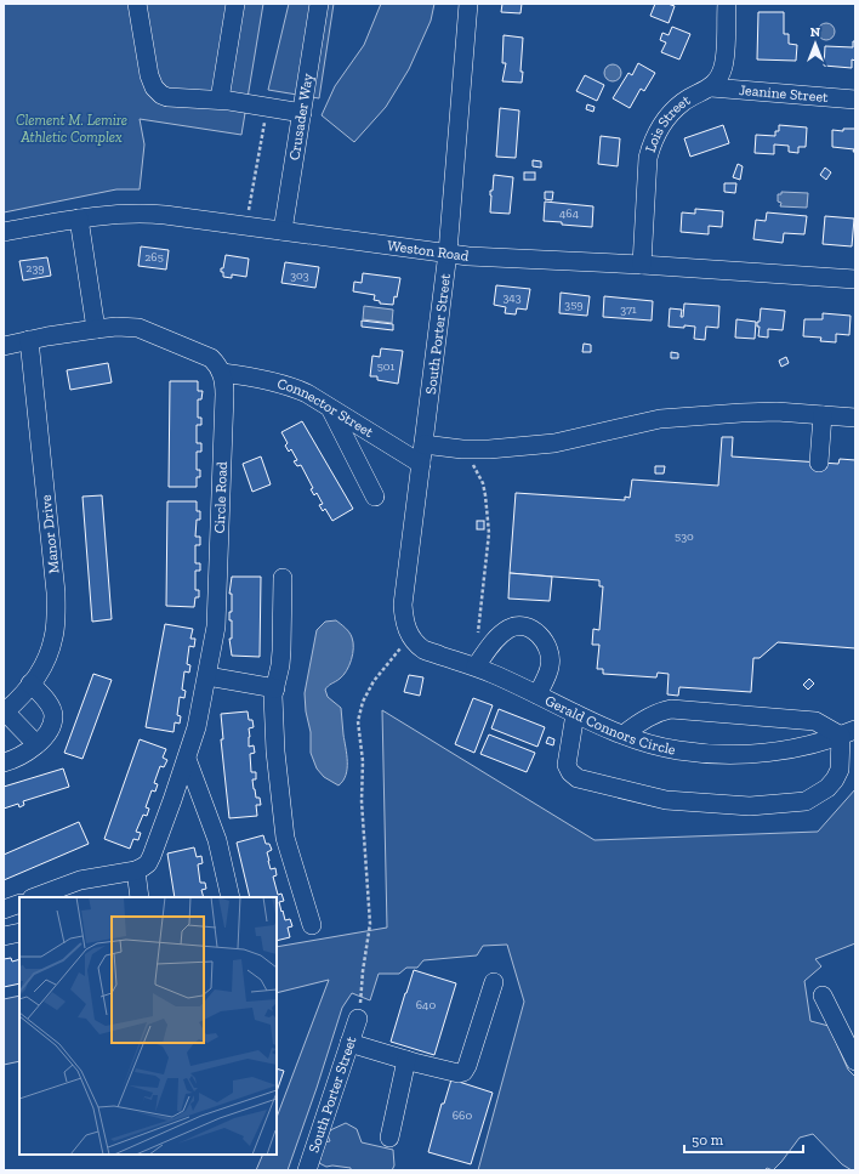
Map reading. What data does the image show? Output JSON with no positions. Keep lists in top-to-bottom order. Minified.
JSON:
{"streets":{"street":["Jeanine Street","Crusader Way","Lois Street","Weston Road","South Porter Street","Connector Street","Circle Road","Manor Drive","Gerald Connors Circle"]},"crossings":[["Jeanine Street","Lois Street"],["Crusader Way","Weston Road"],["Lois Street","Weston Road"],["Weston Road","South Porter Street"],["South Porter Street","Connector Street"],["South Porter Street","Gerald Connors Circle"],["Connector Street","Circle Road"]],"parks":["Clement M. Lemire Athletic Complex"],"house_numbers":["464","265","239","303","343","359","371","501","530","640","660"],"scale_bar":"50 m","north":"top"}
